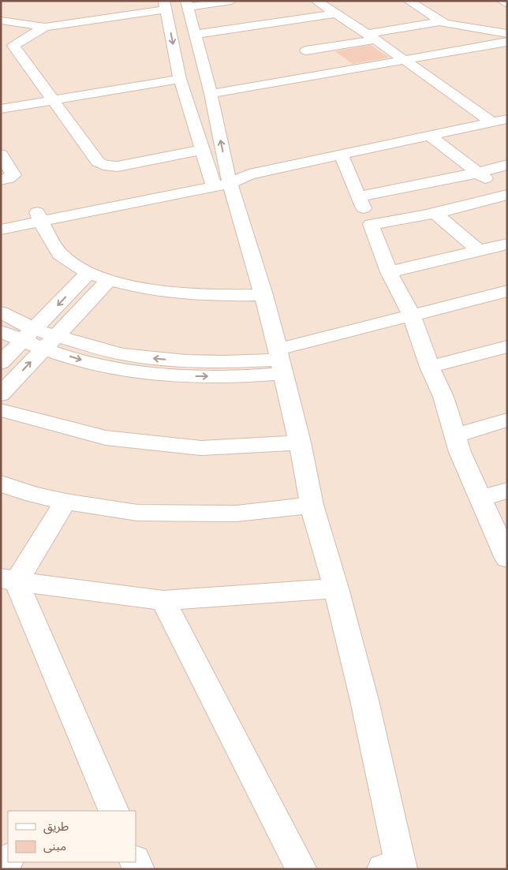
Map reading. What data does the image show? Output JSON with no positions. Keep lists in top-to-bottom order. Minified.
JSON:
{"legend":["طريق","مبنى"]}
